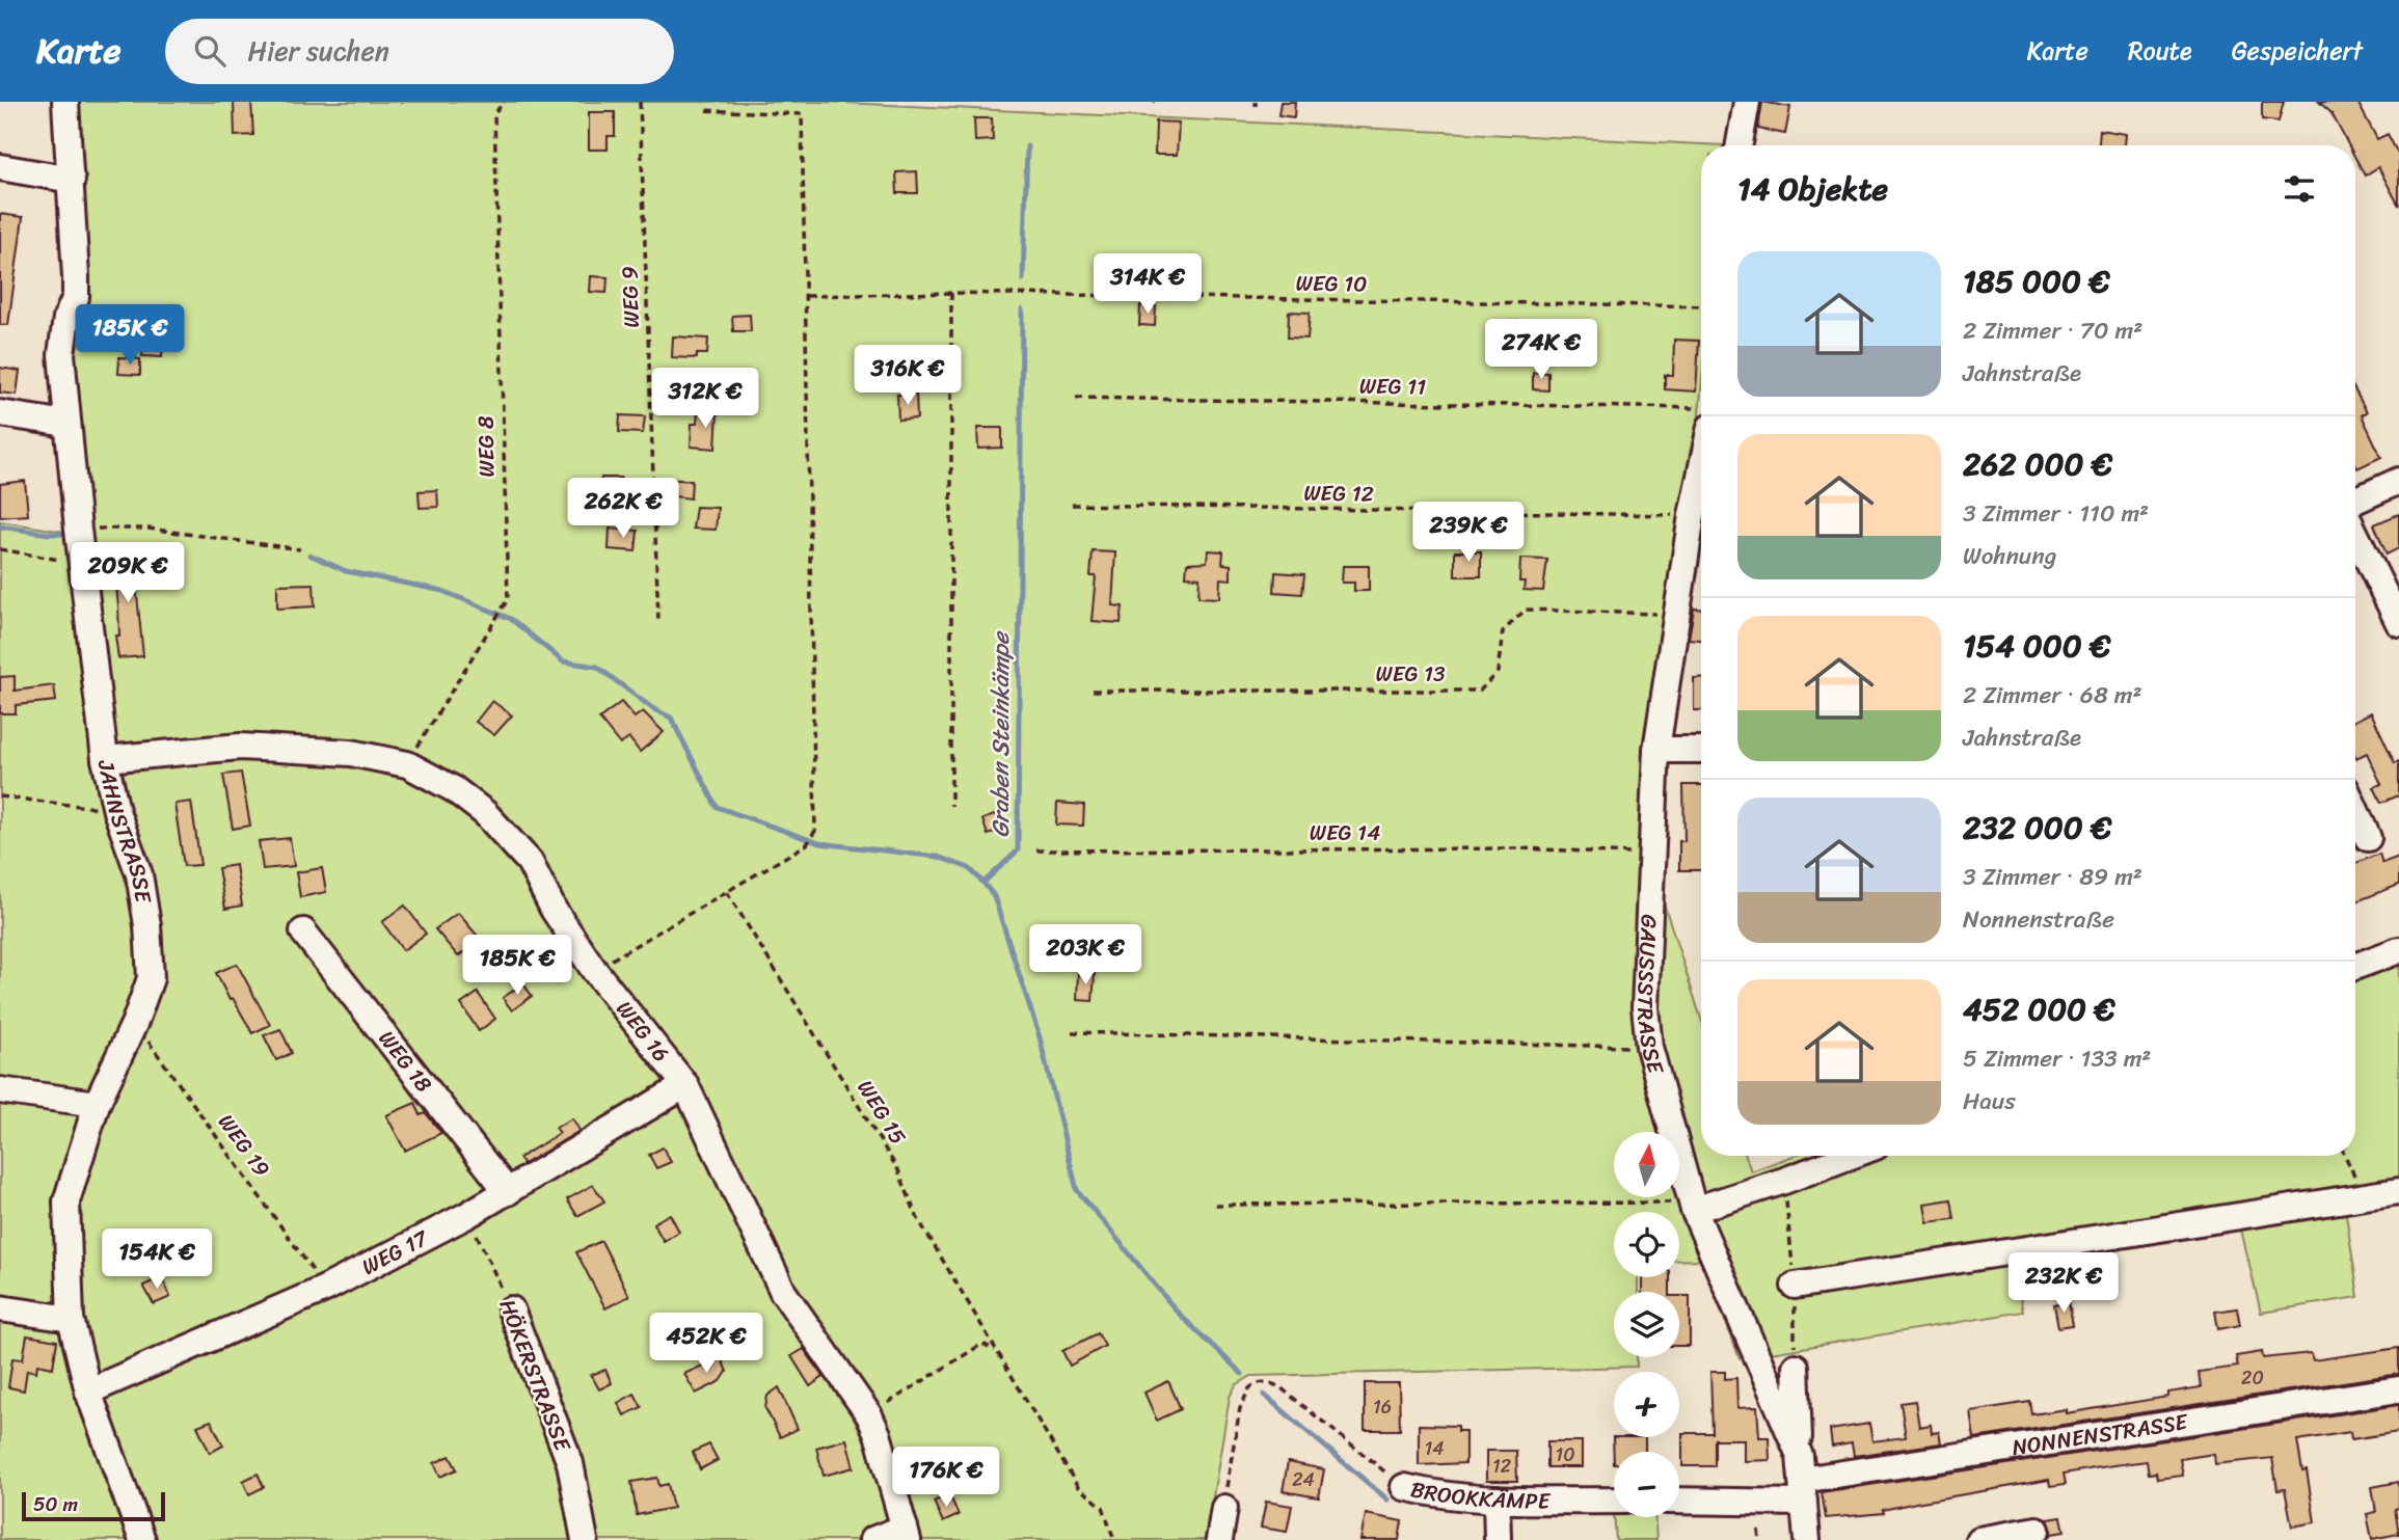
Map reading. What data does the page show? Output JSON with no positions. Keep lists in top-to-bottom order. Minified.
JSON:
{"streets":{"street":["JAHNSTRASSE","GAUSSSTRASSE","WEG 16","WEG 18","WEG 17","HÖKERSTRASSE","NONNENSTRASSE","BROOKKÄMPE"],"path":["WEG 10","WEG 9","WEG 11","WEG 8","WEG 12","WEG 13","WEG 14","WEG 15","WEG 19"]},"crossings":[["WEG 8","WEG 16"],["WEG 12","GAUSSSTRASSE"],["WEG 13","GAUSSSTRASSE"],["JAHNSTRASSE","WEG 16"],["JAHNSTRASSE","WEG 19"],["JAHNSTRASSE","WEG 17"],["WEG 14","GAUSSSTRASSE"],["GAUSSSTRASSE","NONNENSTRASSE"],["WEG 16","WEG 17"],["WEG 18","WEG 17"],["WEG 19","WEG 17"],["WEG 17","HÖKERSTRASSE"]],"water":["Graben Steinkämpe"],"house_numbers":["20","16","14","10","12","24"],"scale_bar":"50 m","north":"top","page":{"header":"Karte","search":"Hier suchen","nav":["Karte","Route","Gespeichert"],"heading":"14 Objekte","list":[{"name":"185 000 €","note":"2 Zimmer · 70 m² · Jahnstraße"},{"name":"262 000 €","note":"3 Zimmer · 110 m² · Wohnung"},{"name":"154 000 €","note":"2 Zimmer · 68 m² · Jahnstraße"},{"name":"232 000 €","note":"3 Zimmer · 89 m² · Nonnenstraße"},{"name":"452 000 €","note":"5 Zimmer · 133 m² · Haus"}],"price":["314K €","185K €","274K €","316K €","312K €","262K €","239K €","209K €","203K €","185K €","154K €","232K €","452K €","176K €"],"map_buttons":["+","−"],"scale":"50 m"}}
